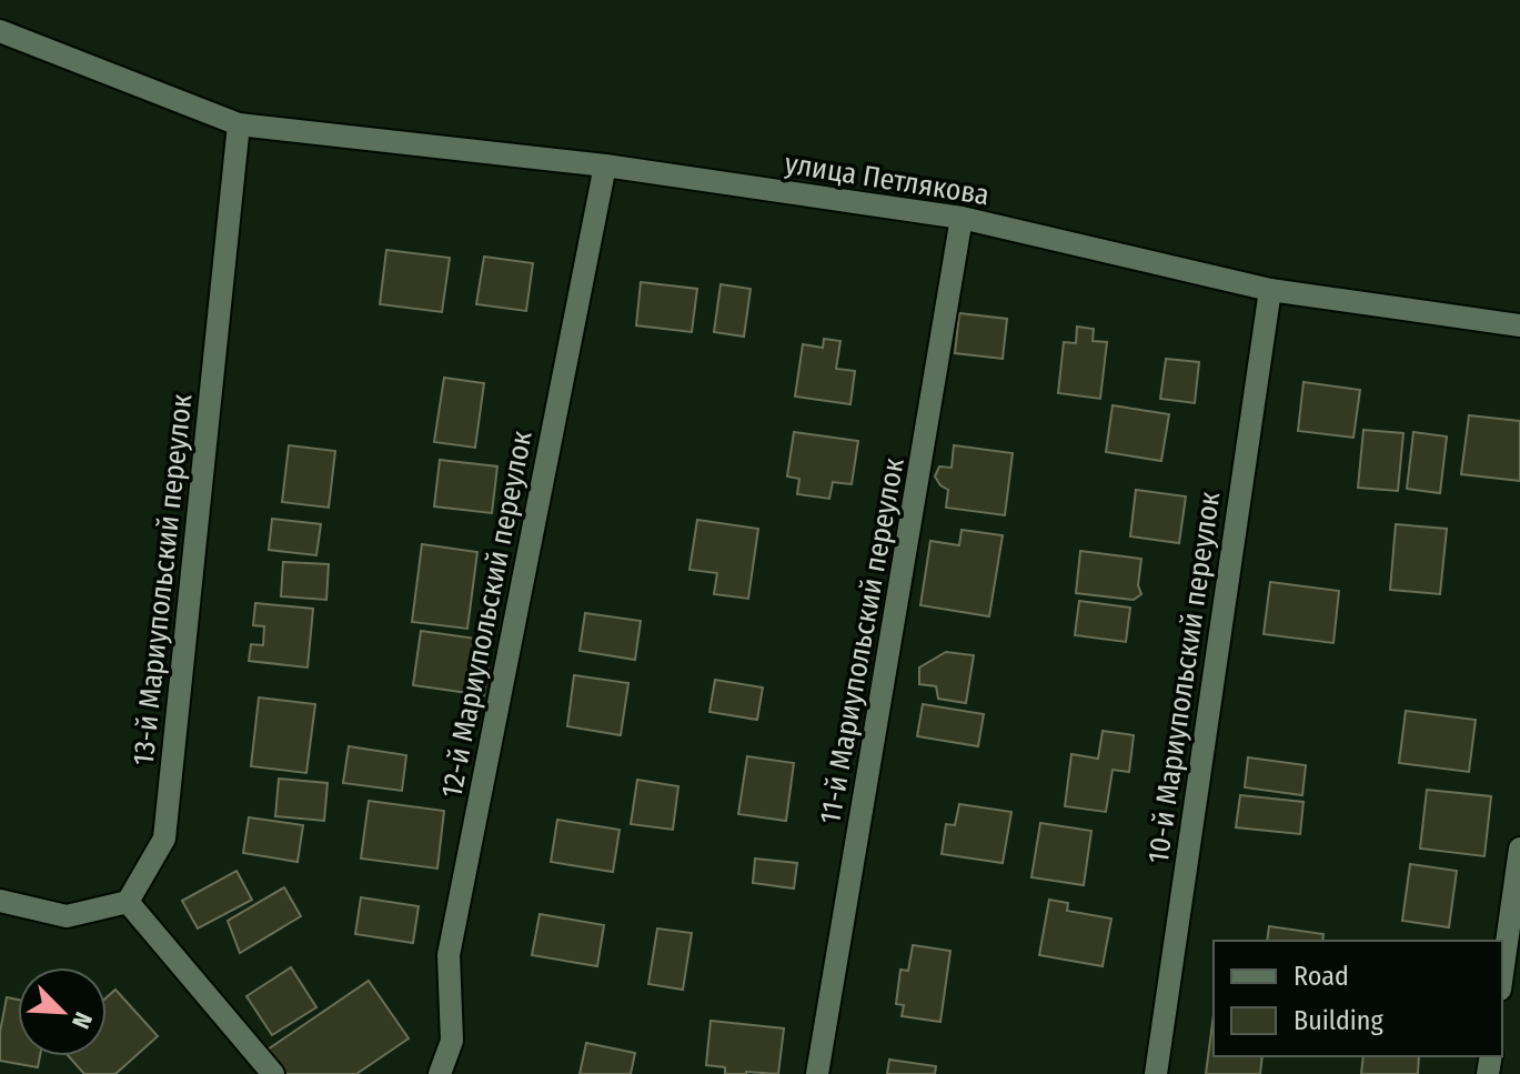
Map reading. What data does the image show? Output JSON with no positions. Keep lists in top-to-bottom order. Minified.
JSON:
{"streets":{"street":["улица Петлякова","13-й Мариупольский переулок","12-й Мариупольский переулок","11-й Мариупольский переулок","10-й Мариупольский переулок"]},"crossings":[["улица Петлякова","13-й Мариупольский переулок"],["улица Петлякова","12-й Мариупольский переулок"],["улица Петлякова","11-й Мариупольский переулок"],["улица Петлякова","10-й Мариупольский переулок"]],"legend":["Road","Building"],"north":"bottom right"}
